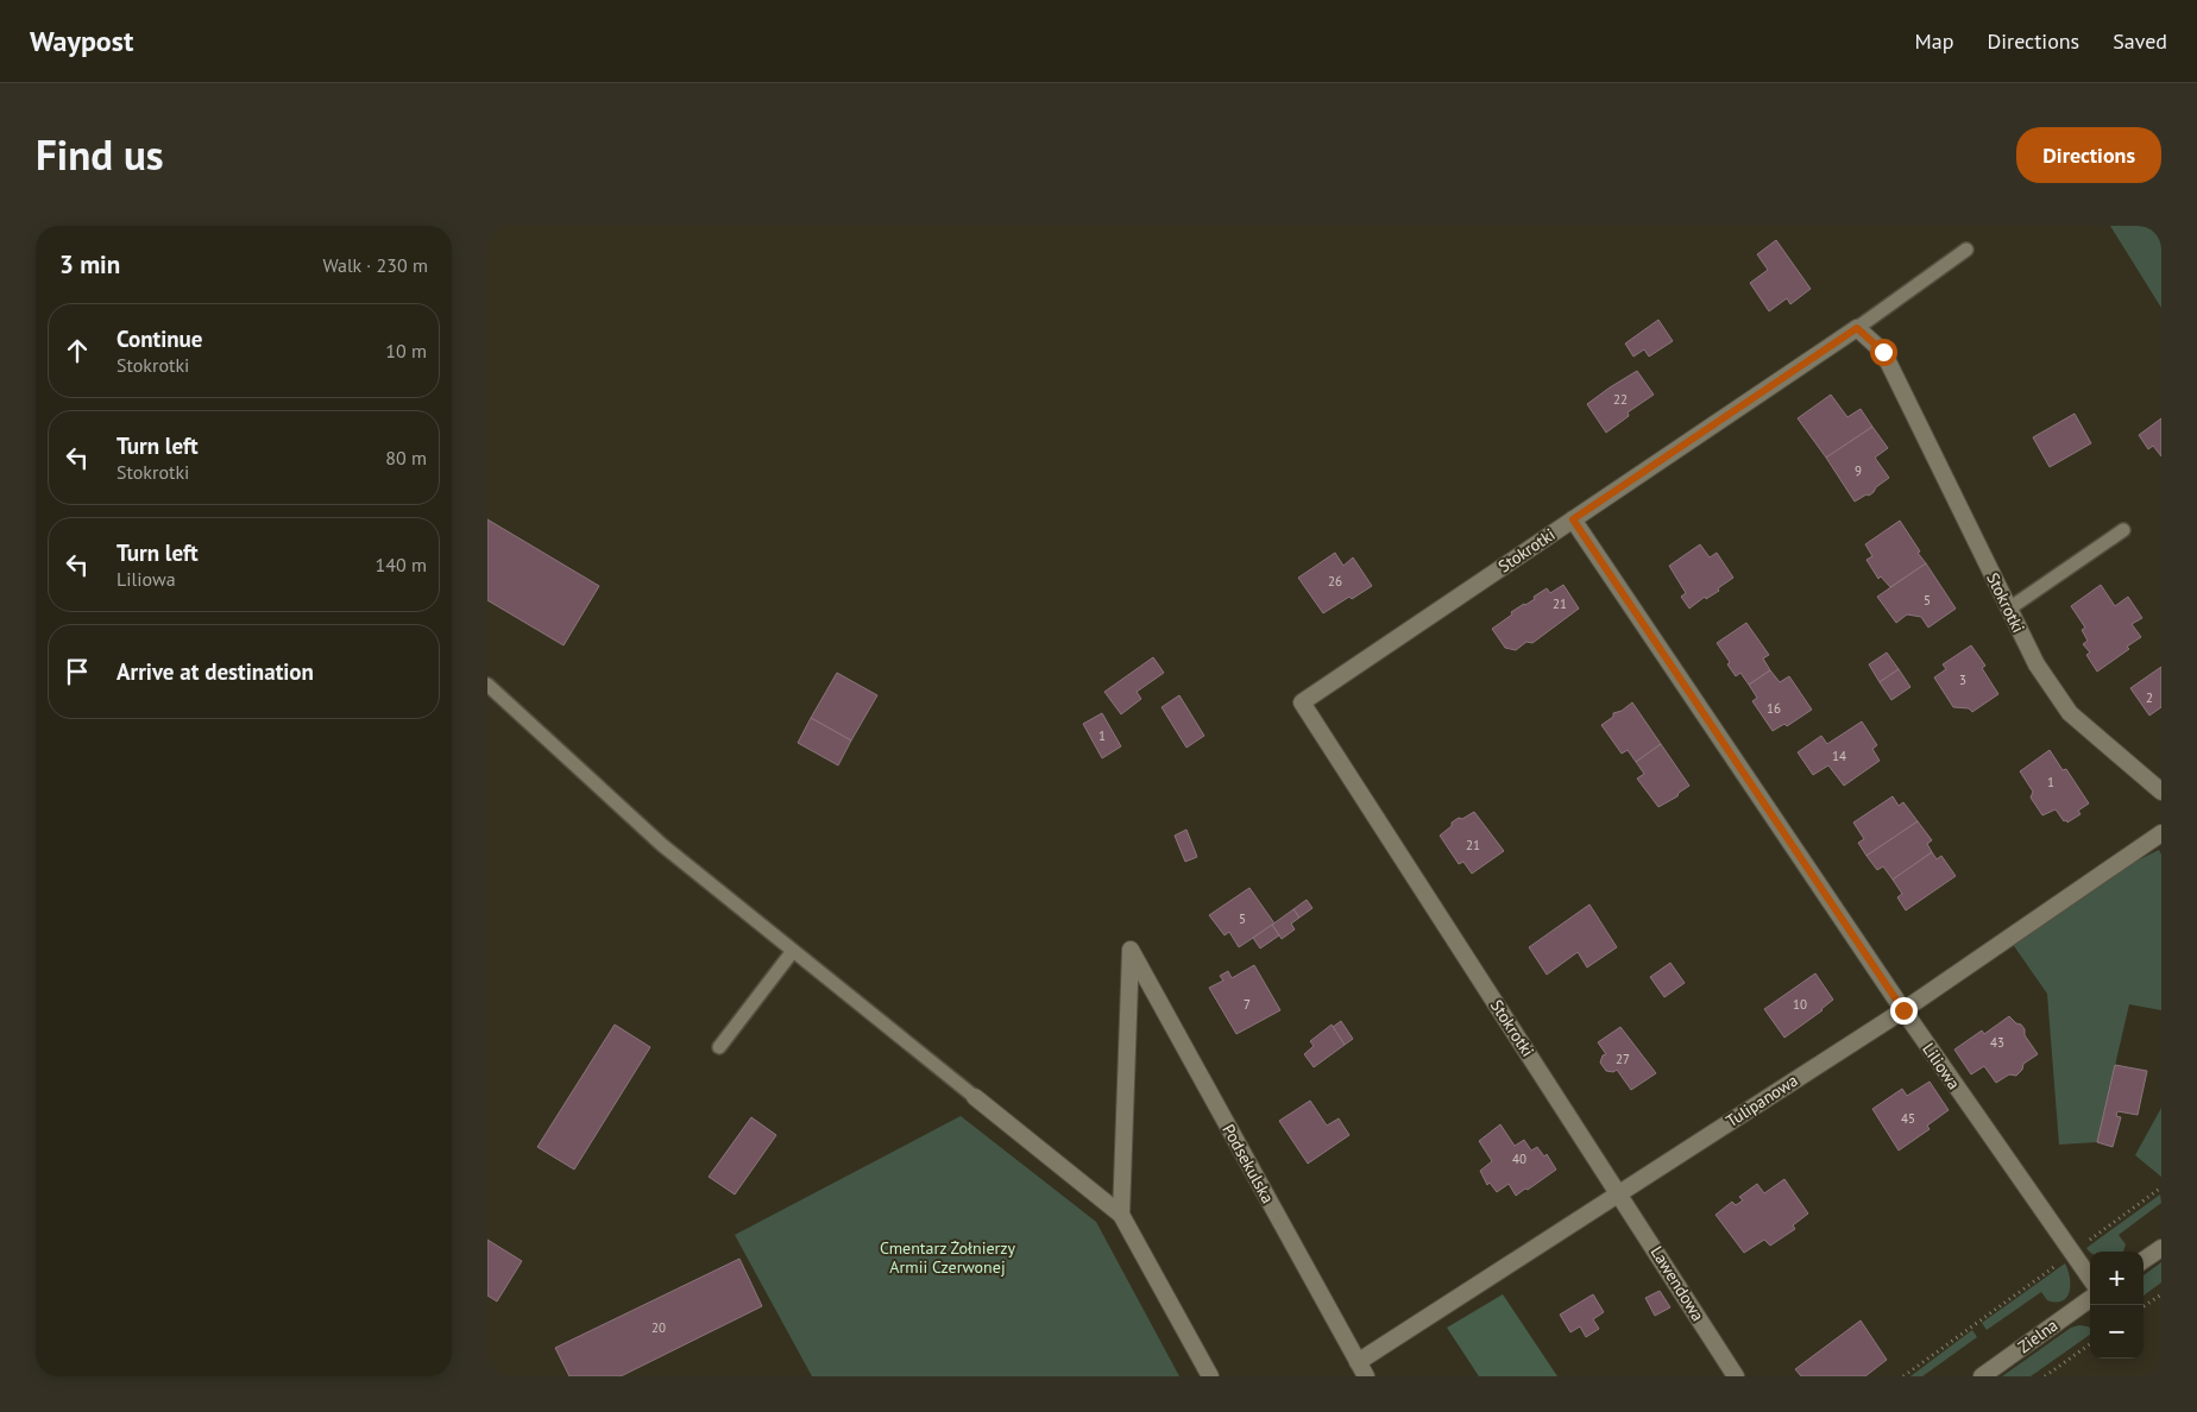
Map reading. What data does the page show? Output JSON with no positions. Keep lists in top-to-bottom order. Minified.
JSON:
{"streets":{"street":["Stokrotki","Liliowa","Tulipanowa","Podsekulska","Lawendowa","Zielna"]},"crossings":[["Stokrotki","Liliowa"],["Stokrotki","Tulipanowa"],["Stokrotki","Lawendowa"],["Liliowa","Tulipanowa"],["Tulipanowa","Podsekulska"],["Tulipanowa","Lawendowa"]],"parks":["Cmentarz Żołnierzy Armii Czerwonej"],"house_numbers":["22","9","26","5","21","3","2","16","1","14","1","21","5","7","10","43","27","45","40","20"],"page":{"header":"Waypost","nav":["Map","Directions","Saved"],"title":"Find us","buttons":"Directions","heading":["3 min","Walk · 230 m"],"list":[["Continue","Stokrotki","10 m"],["Turn left","Stokrotki","80 m"],["Turn left","Liliowa","140 m"],"Arrive at destination"],"map_buttons":["+","−"]}}
